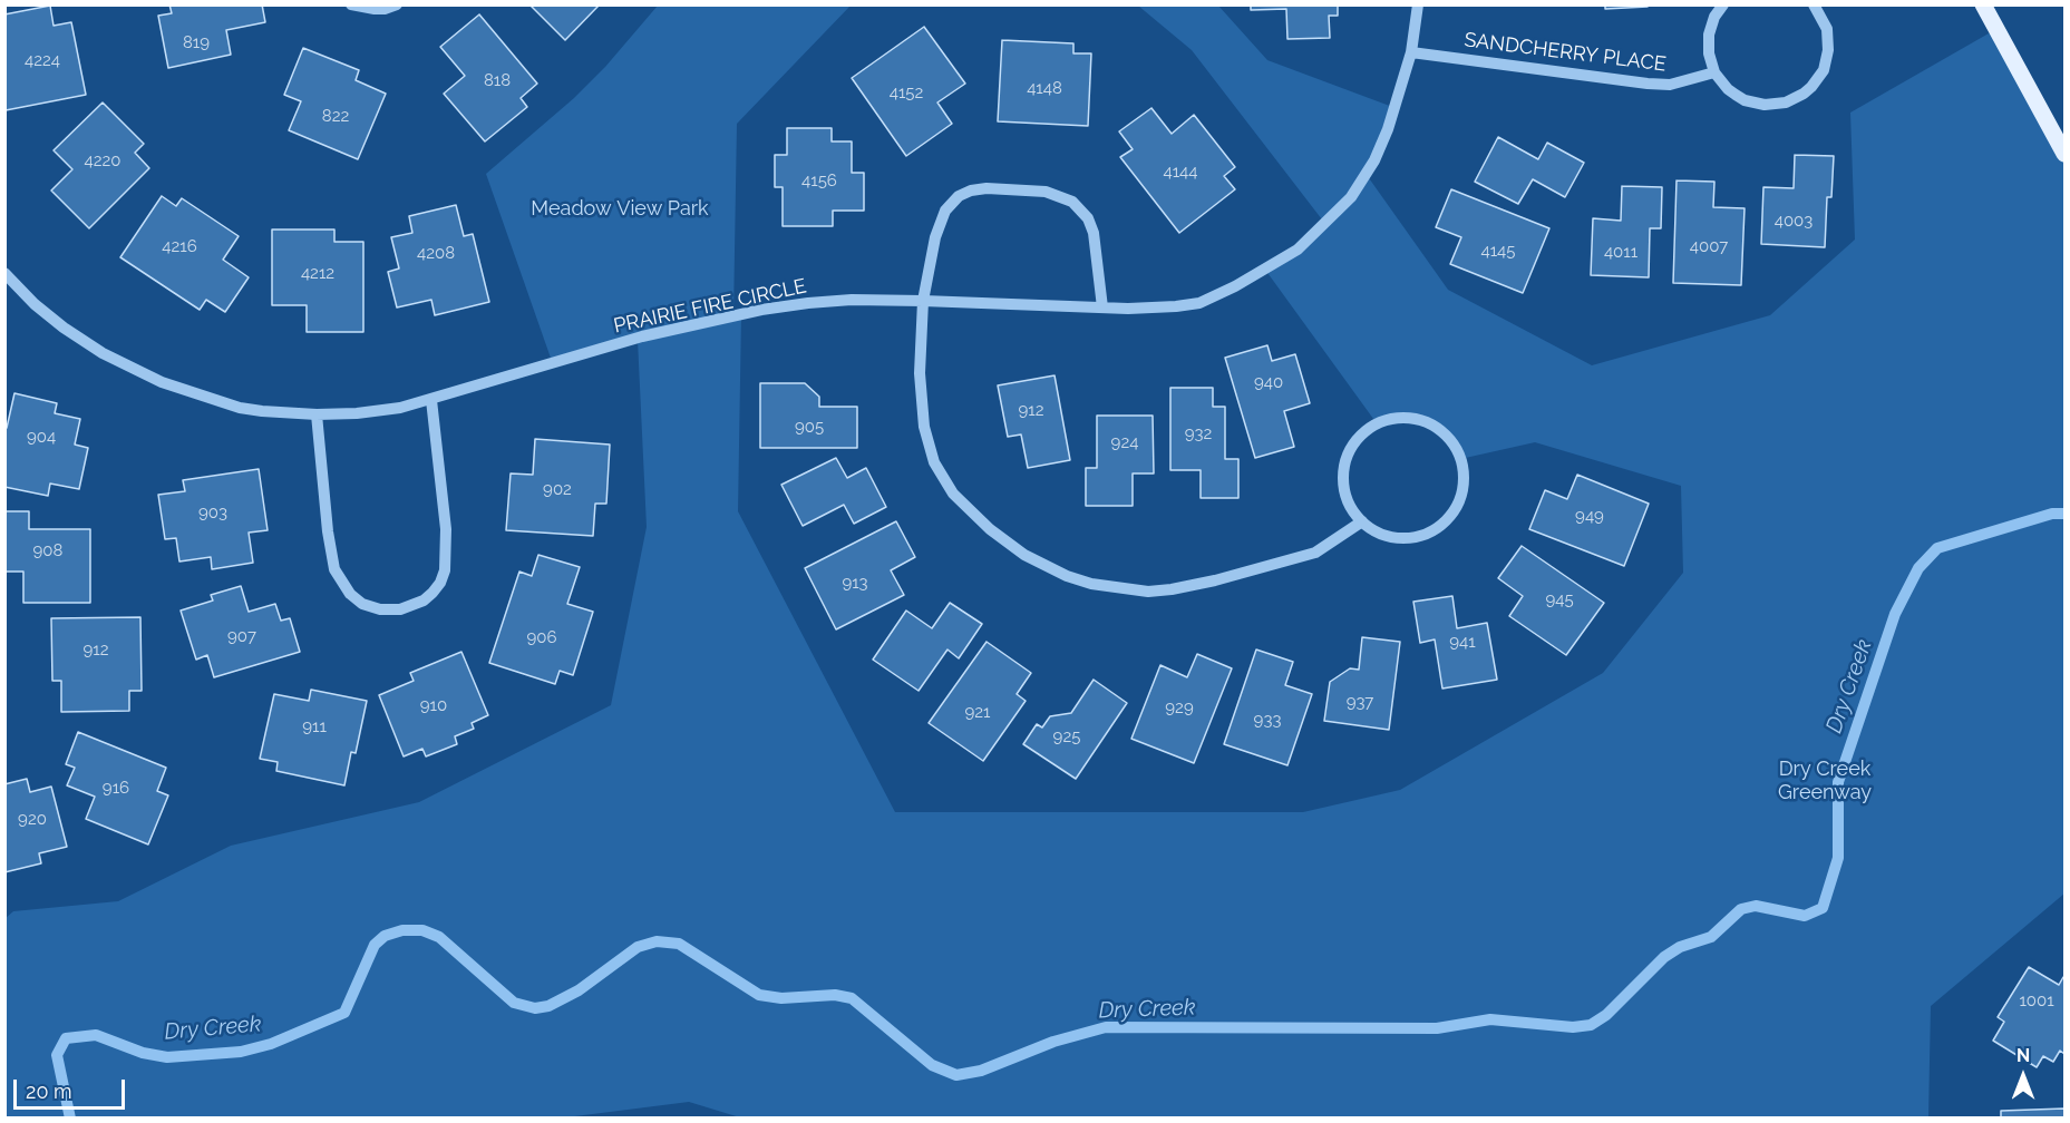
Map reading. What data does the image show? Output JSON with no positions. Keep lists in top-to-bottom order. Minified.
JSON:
{"streets":{"street":["SANDCHERRY PLACE","PRAIRIE FIRE CIRCLE"]},"crossings":[["SANDCHERRY PLACE","PRAIRIE FIRE CIRCLE"]],"water":["Dry Creek"],"parks":["Meadow View Park","Dry Creek Greenway"],"house_numbers":["819","4224","818","4148","4152","822","4220","4144","4156","4003","4216","4007","4145","4011","4208","4212","940","912","905","932","904","924","902","903","949","908","913","945","907","906","941","912","937","910","929","921","933","911","925","916","920","1001"],"scale_bar":"20 m","north":"top"}
